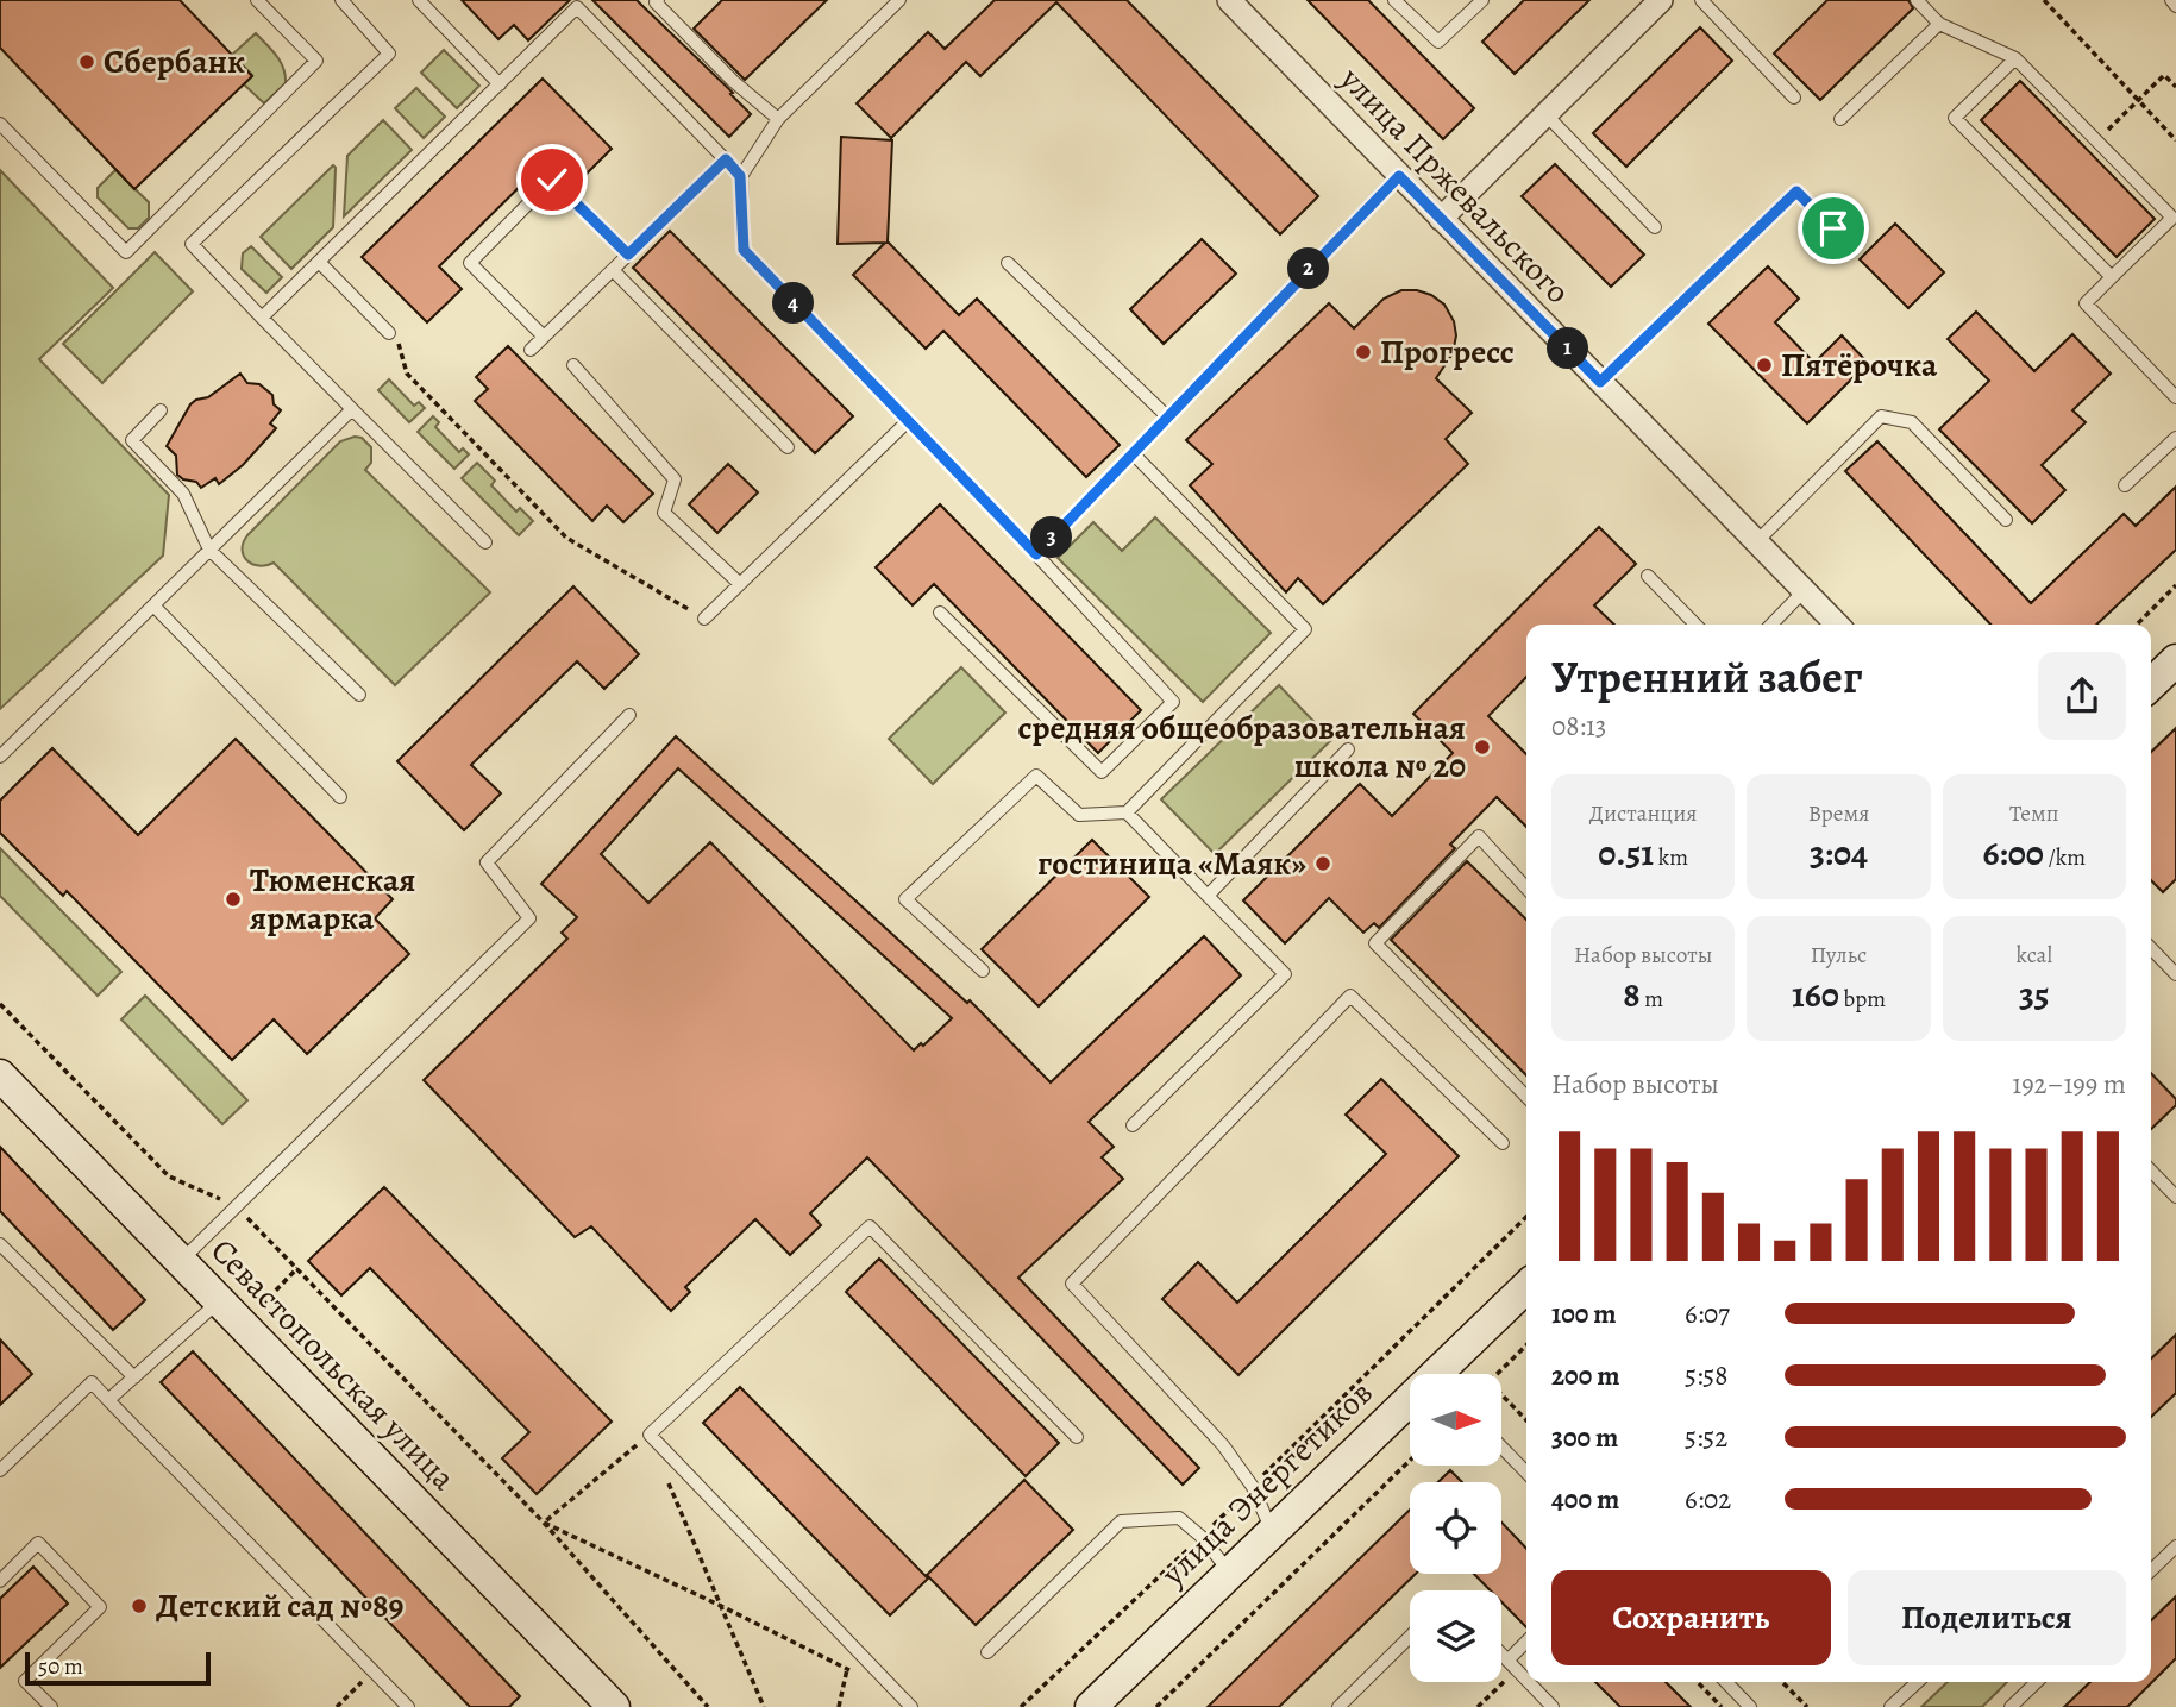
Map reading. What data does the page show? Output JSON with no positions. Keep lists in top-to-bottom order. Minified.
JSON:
{"streets":{"street":["улица Пржевальского","Севастопольская улица","улица Энергетиков"]},"places":["Сбербанк","Прогресс","Пятёрочка","средняя общеобразовательная школа № 20","гостиница «Маяк»","Тюменская ярмарка","Детский сад №89"],"scale_bar":"50 m","north":"right","page":{"pins":["2","4","1","3"],"heading":["Утренний забег","08:13"],"stats":[["Дистанция","0.51 km"],["Время","3:04"],["Темп","6:00 /km"],["Набор высоты","8 m"],["Пульс","160 bpm"],["kcal","35"]],"chart":["Набор высоты","192–199 m"],"list":[{"name":"100 m","note":"6:07"},{"name":"200 m","note":"5:58"},{"name":"300 m","note":"5:52"},{"name":"400 m","note":"6:02"}],"buttons":["Сохранить","Поделиться"],"scale":"50 m"}}
